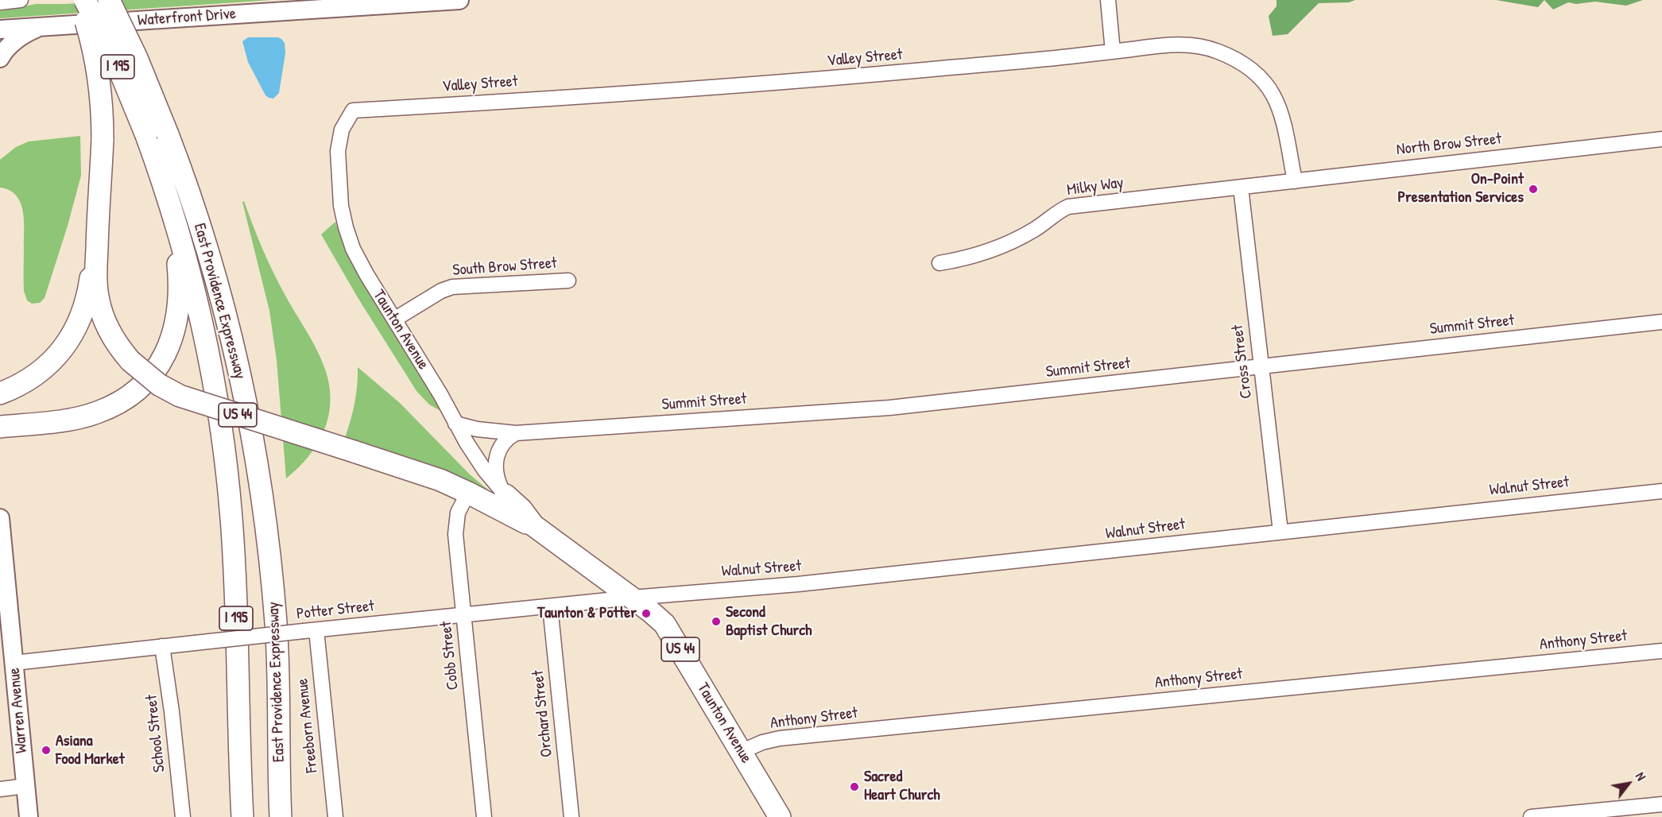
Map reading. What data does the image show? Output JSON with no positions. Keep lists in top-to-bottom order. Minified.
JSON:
{"streets":{"highway":["I 195","East Providence Expressway","Taunton Avenue","US 44"],"main road":["Waterfront Drive","Warren Avenue"],"street":["Valley Street","North Brow Street","Milky Way","South Brow Street","Summit Street","Cross Street","Walnut Street","Potter Street","Anthony Street","Cobb Street","Orchard Street","Freeborn Avenue","School Street"]},"crossings":[["Valley Street","North Brow Street"],["Valley Street","Taunton Avenue"],["North Brow Street","Milky Way"],["North Brow Street","Cross Street"],["Milky Way","Cross Street"],["South Brow Street","Taunton Avenue"],["Summit Street","Taunton Avenue"],["Summit Street","Cross Street"],["Taunton Avenue","US 44"],["Taunton Avenue","Walnut Street"],["Taunton Avenue","Potter Street"],["Taunton Avenue","Anthony Street"],["Taunton Avenue","Cobb Street"],["Cross Street","Walnut Street"],["US 44","Cobb Street"],["Walnut Street","Potter Street"],["Potter Street","Cobb Street"],["Potter Street","Warren Avenue"],["Potter Street","Orchard Street"],["Potter Street","Freeborn Avenue"],["Potter Street","School Street"]],"places":["On-Point Presentation Services","Taunton & Potter","Second Baptist Church","Asiana Food Market","Sacred Heart Church"],"north":"top right"}
